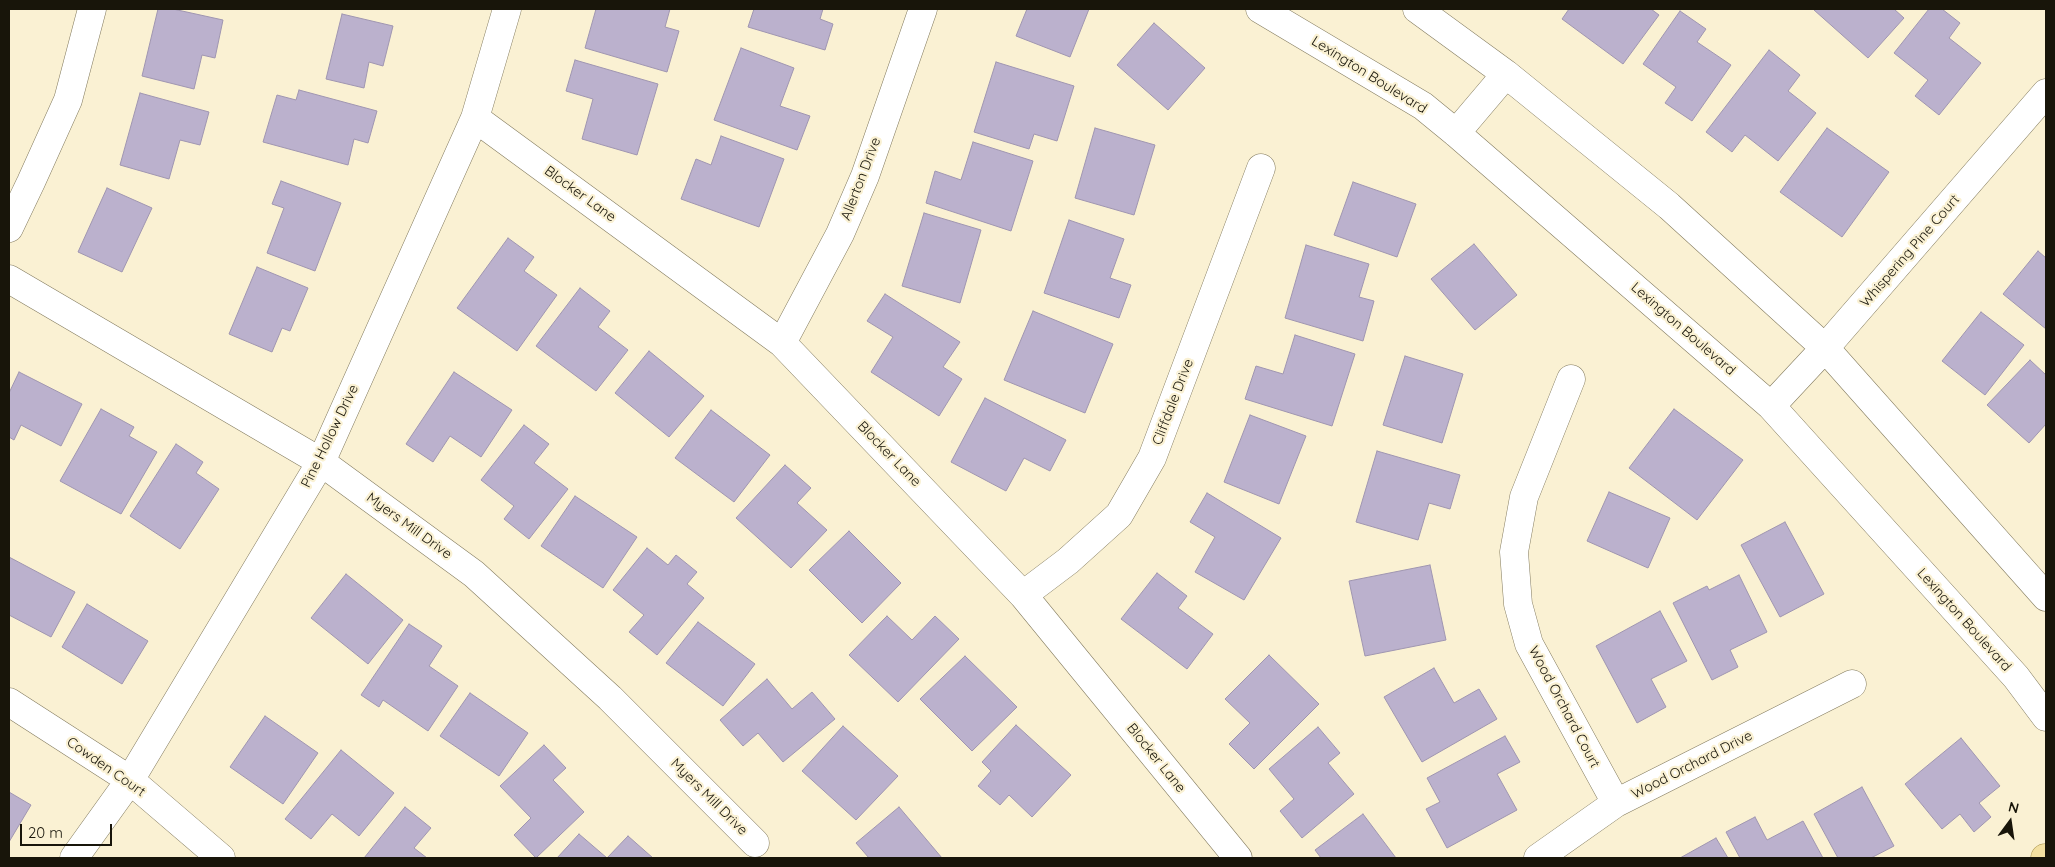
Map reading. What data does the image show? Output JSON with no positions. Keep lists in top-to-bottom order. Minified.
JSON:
{"streets":{"street":["Lexington Boulevard","Allerton Drive","Blocker Lane","Whispering Pine Court","Cliffdale Drive","Pine Hollow Drive","Myers Mill Drive","Wood Orchard Court","Wood Orchard Drive","Cowden Court"]},"crossings":[["Lexington Boulevard","Whispering Pine Court"],["Allerton Drive","Blocker Lane"],["Blocker Lane","Cliffdale Drive"],["Blocker Lane","Pine Hollow Drive"],["Pine Hollow Drive","Myers Mill Drive"],["Pine Hollow Drive","Cowden Court"],["Wood Orchard Court","Wood Orchard Drive"]],"scale_bar":"20 m","north":"top"}
